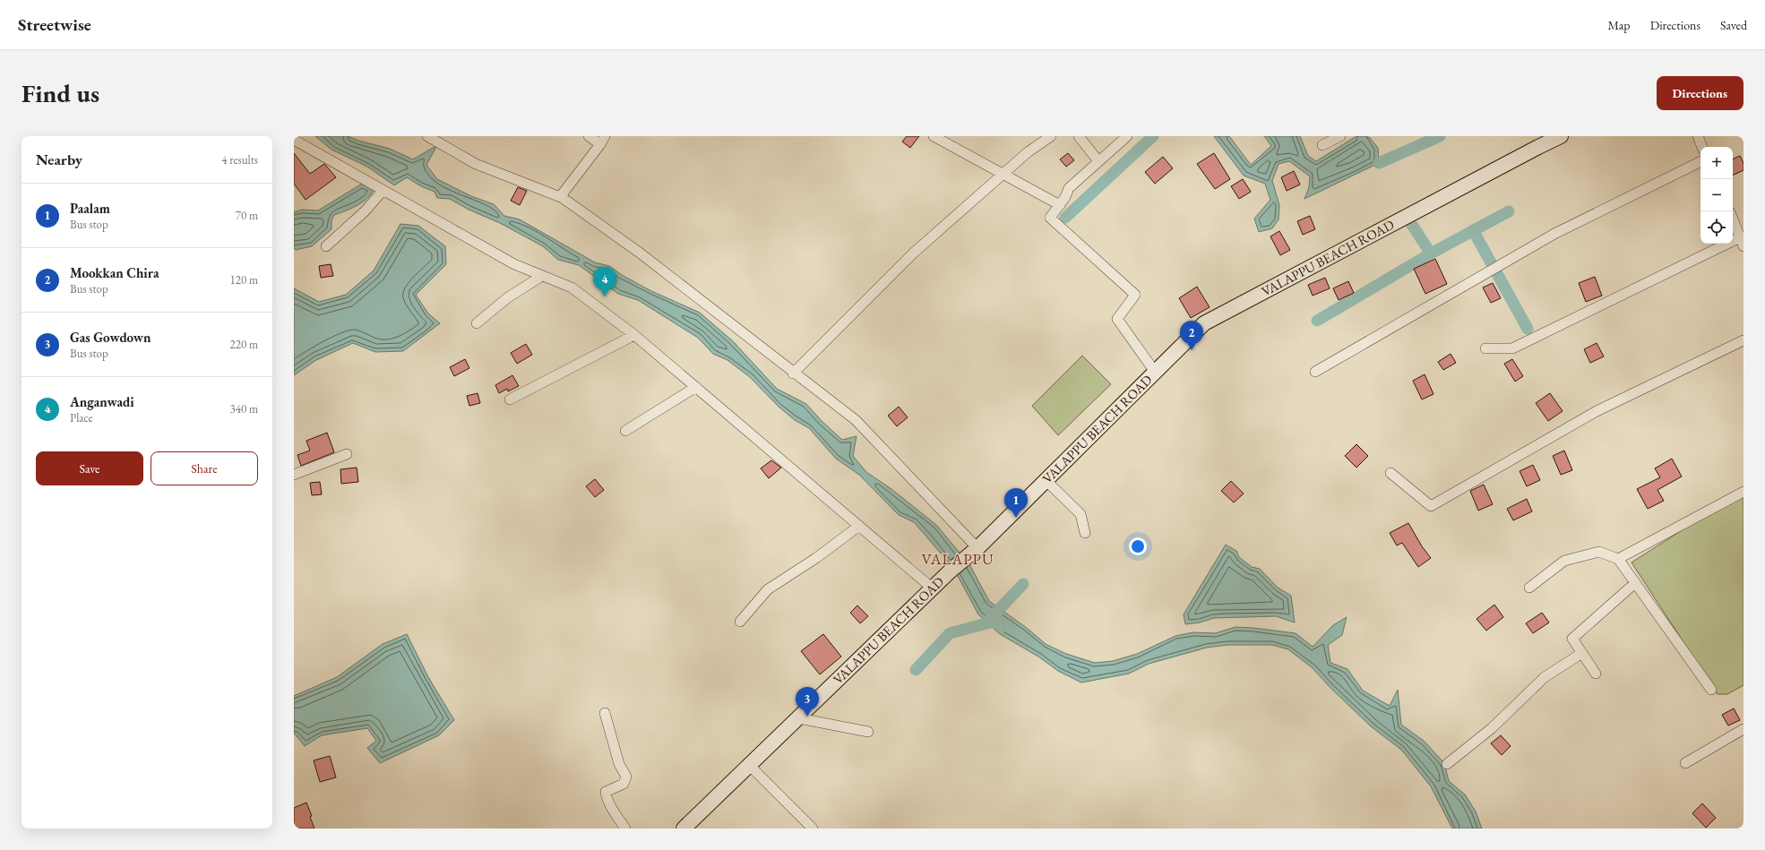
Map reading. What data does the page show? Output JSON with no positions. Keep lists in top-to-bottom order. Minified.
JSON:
{"streets":{"main road":["VALAPPU BEACH ROAD"]},"districts":["VALAPPU"],"page":{"header":"Streetwise","nav":["Map","Directions","Saved"],"buttons":["Directions",["Save","Share"]],"title":"Find us","heading":["Nearby","4 results"],"map_buttons":["+","−"],"list":[{"mark":"1","name":"Paalam","note":"Bus stop","value":"70 m"},{"mark":"2","name":"Mookkan Chira","note":"Bus stop","value":"120 m"},{"mark":"3","name":"Gas Gowdown","note":"Bus stop","value":"220 m"},{"mark":"4","name":"Anganwadi","note":"Place","value":"340 m"}],"pins":["4","2","1","3"]}}
